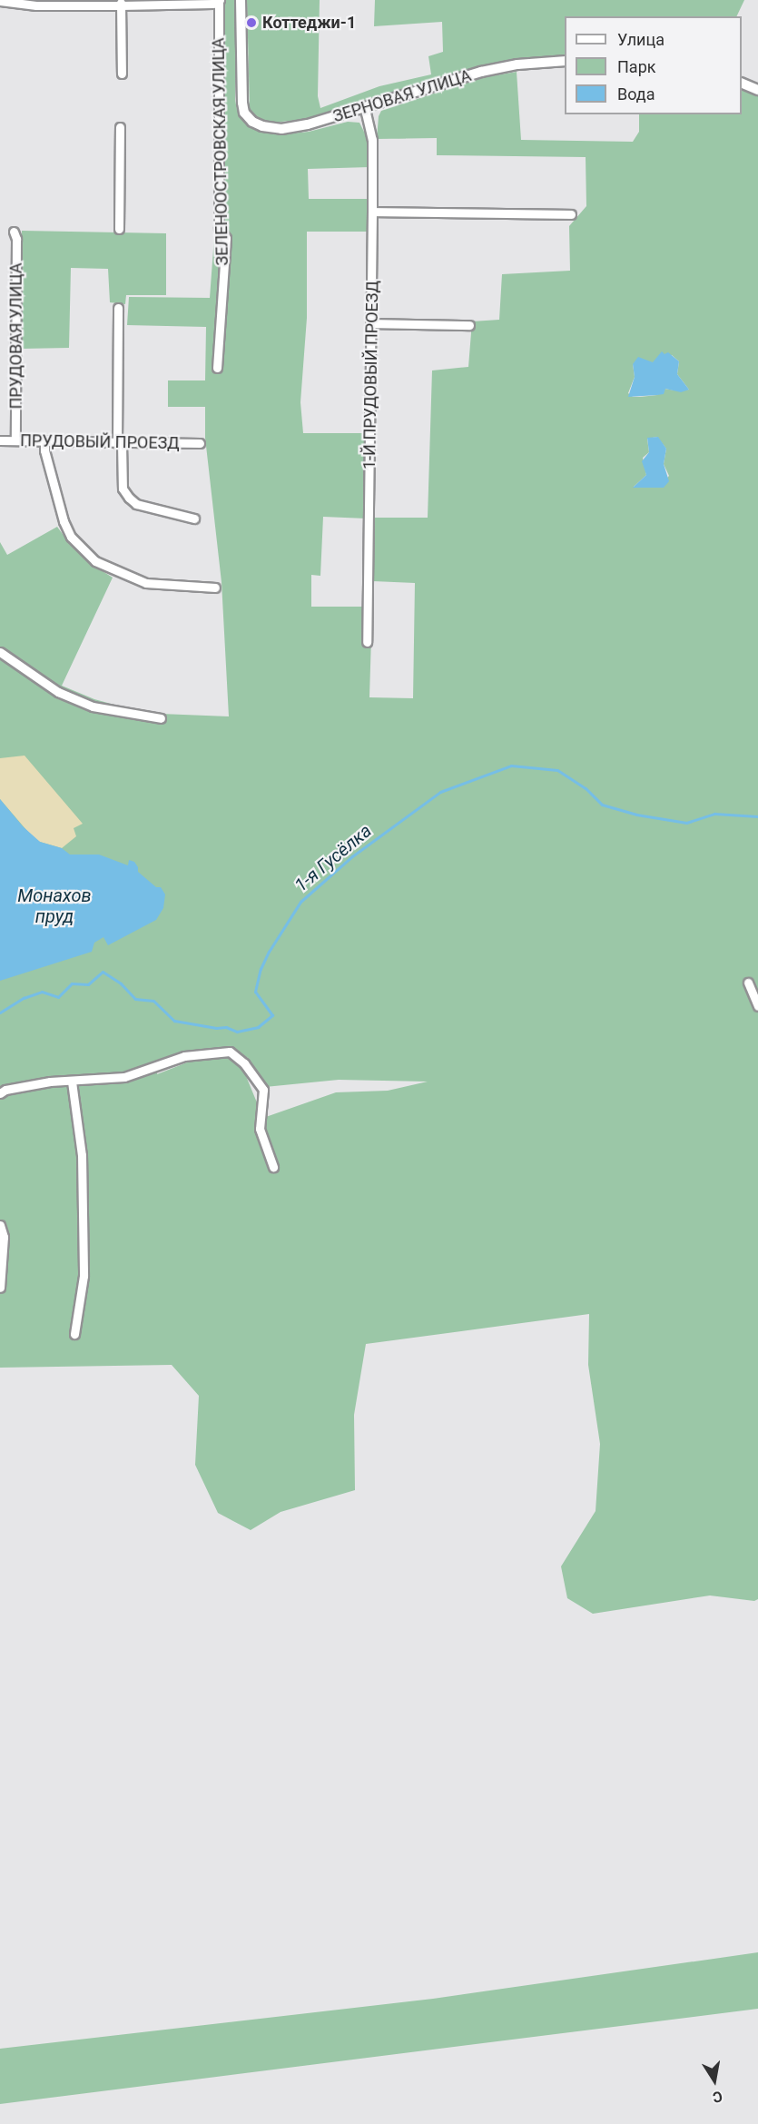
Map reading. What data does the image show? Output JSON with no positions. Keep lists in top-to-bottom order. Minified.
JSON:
{"streets":{"street":["ЗЕРНОВАЯ УЛИЦА","ЗЕЛЕНООСТРОВСКАЯ УЛИЦА","ПРУДОВАЯ УЛИЦА","1-Й ПРУДОВЫЙ ПРОЕЗД","ПРУДОВЫЙ ПРОЕЗД"]},"crossings":[["ЗЕРНОВАЯ УЛИЦА","ЗЕЛЕНООСТРОВСКАЯ УЛИЦА"],["ЗЕРНОВАЯ УЛИЦА","1-Й ПРУДОВЫЙ ПРОЕЗД"],["ПРУДОВАЯ УЛИЦА","ПРУДОВЫЙ ПРОЕЗД"]],"water":["1-я Гусёлка","Монахов пруд"],"places":["Коттеджи-1"],"legend":["Улица","Парк","Вода"],"north":"bottom"}
